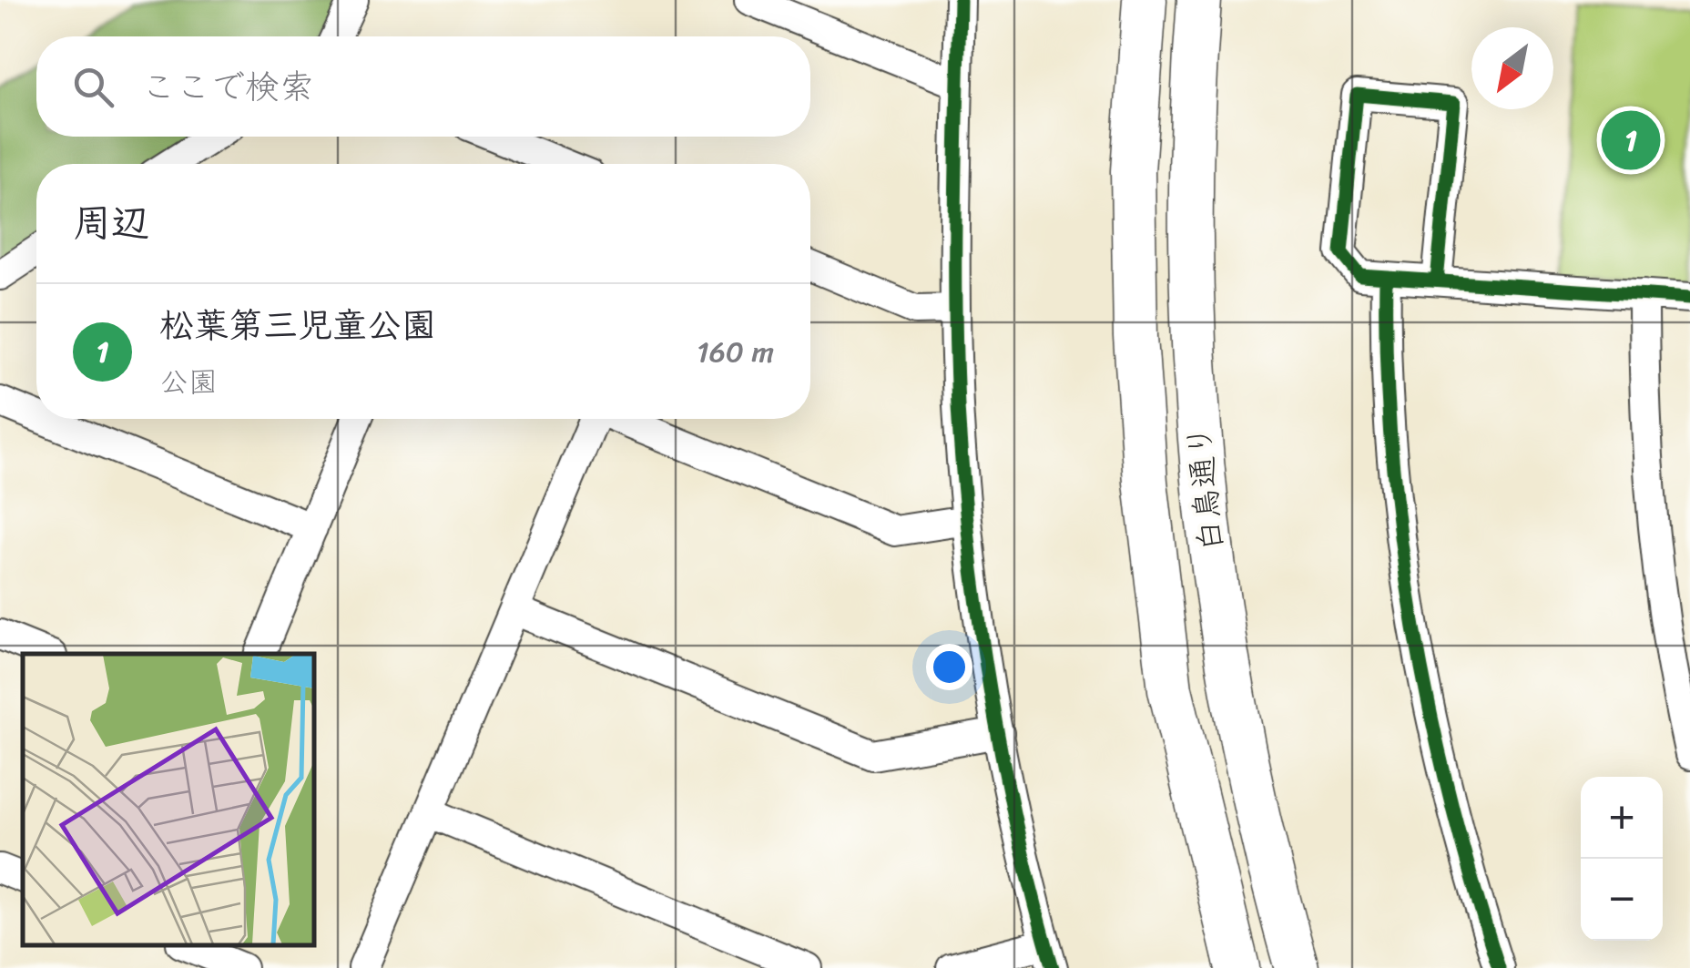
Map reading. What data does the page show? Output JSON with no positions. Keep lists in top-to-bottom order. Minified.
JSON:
{"streets":{"main road":["白鳥通り"]},"north":"bottom left","page":{"search":"ここで検索","pins":"1","heading":"周辺","list":[{"mark":"1","name":"松葉第三児童公園","note":"公園","value":"160 m"}],"map_buttons":["+","−"]}}
